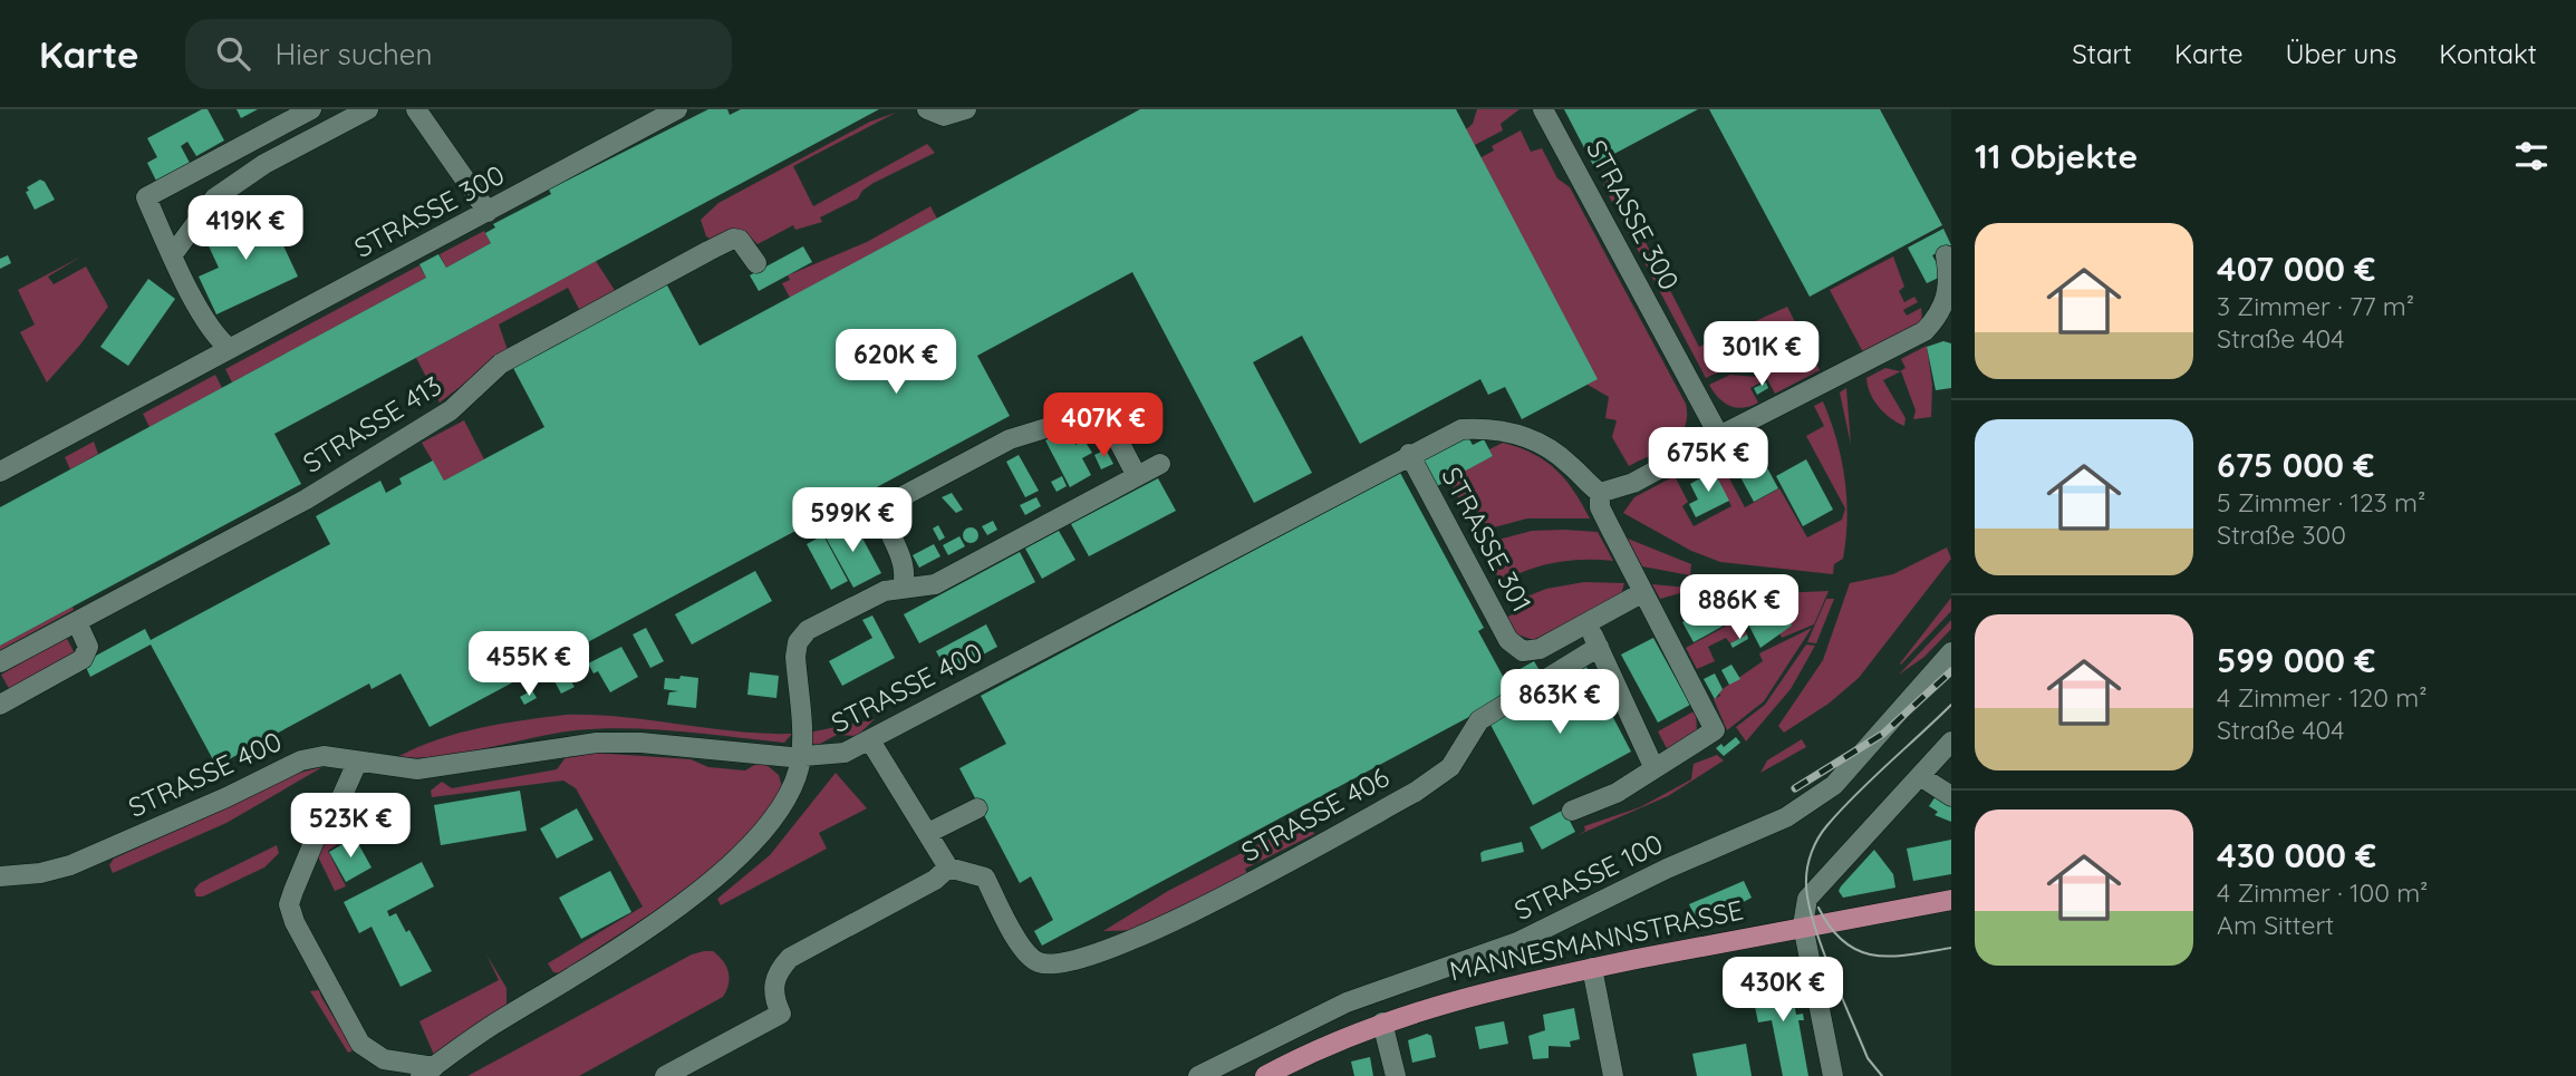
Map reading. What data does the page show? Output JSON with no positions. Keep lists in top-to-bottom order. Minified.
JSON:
{"streets":{"main road":["MANNESMANNSTRASSE"],"street":["STRASSE 300","STRASSE 413","STRASSE 301","STRASSE 400","STRASSE 406","STRASSE 100"]},"crossings":[["STRASSE 301","STRASSE 400"]],"page":{"header":"Karte","search":"Hier suchen","nav":["Start","Karte","Über uns","Kontakt"],"heading":"11 Objekte","price":["419K €","301K €","620K €","407K €","675K €","599K €","886K €","455K €","863K €","523K €","430K €"],"list":[{"name":"407 000 €","note":"3 Zimmer · 77 m² · Straße 404"},{"name":"675 000 €","note":"5 Zimmer · 123 m² · Straße 300"},{"name":"599 000 €","note":"4 Zimmer · 120 m² · Straße 404"},{"name":"430 000 €","note":"4 Zimmer · 100 m² · Am Sittert"}]}}
